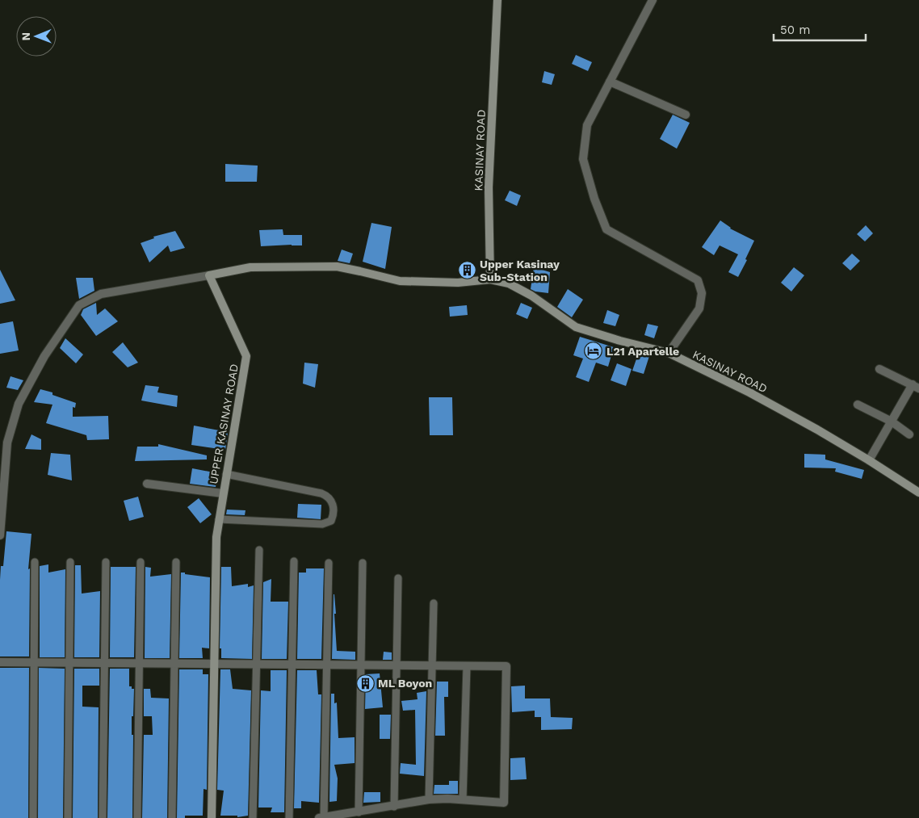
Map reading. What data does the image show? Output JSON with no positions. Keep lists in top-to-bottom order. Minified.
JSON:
{"streets":{"street":["KASINAY ROAD","UPPER KASINAY ROAD"]},"places":{"building":["Upper Kasinay Sub-Station","ML Boyon"],"hotel":["L21 Apartelle"]},"scale_bar":"50 m","north":"left"}
